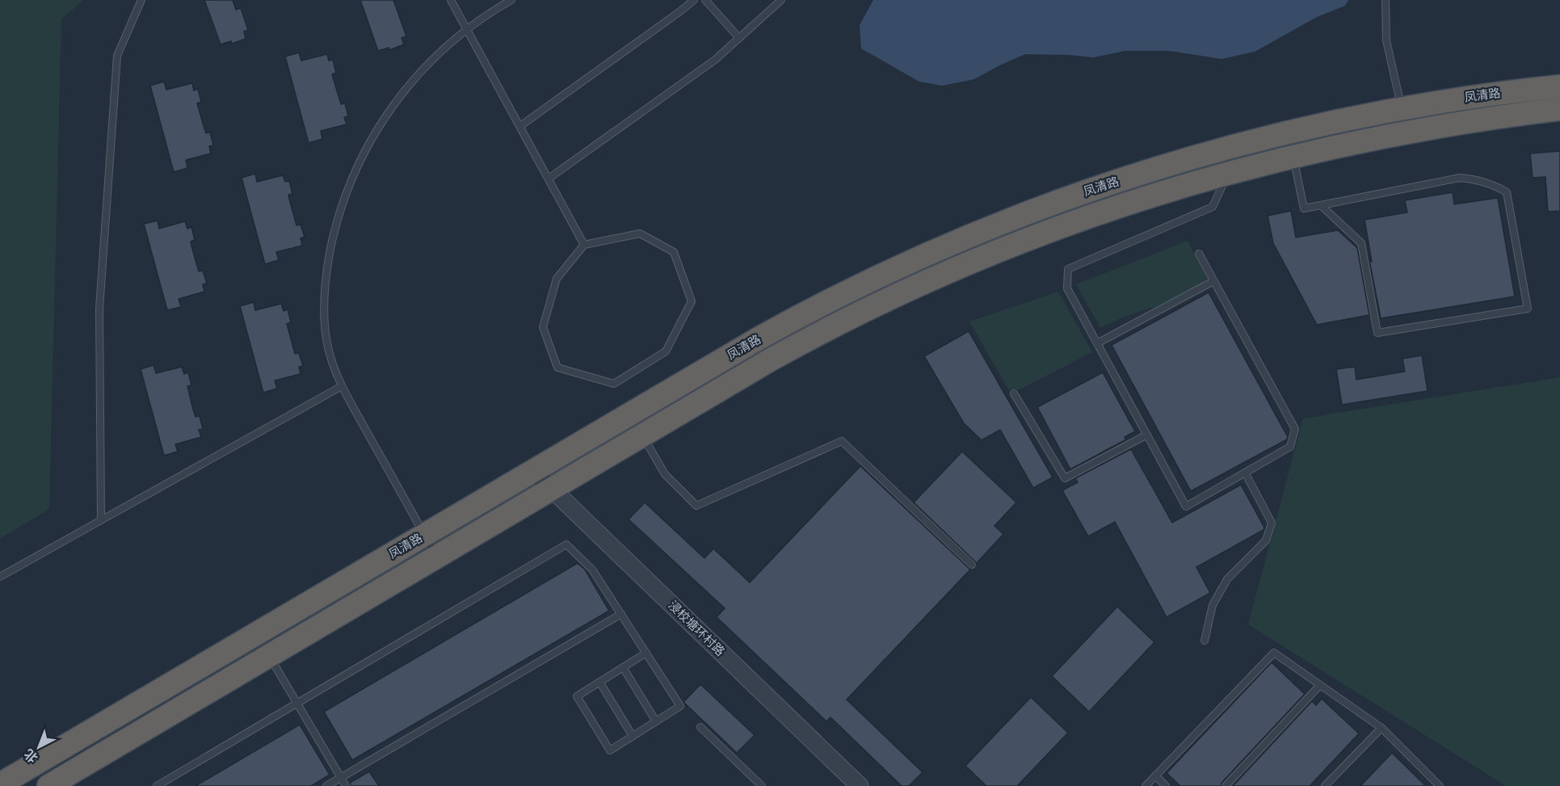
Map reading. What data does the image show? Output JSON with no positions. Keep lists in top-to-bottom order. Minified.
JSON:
{"streets":{"highway":["凤清路"],"street":["浸校塘环村路"]},"crossings":[["凤清路","浸校塘环村路"]],"north":"bottom left"}
